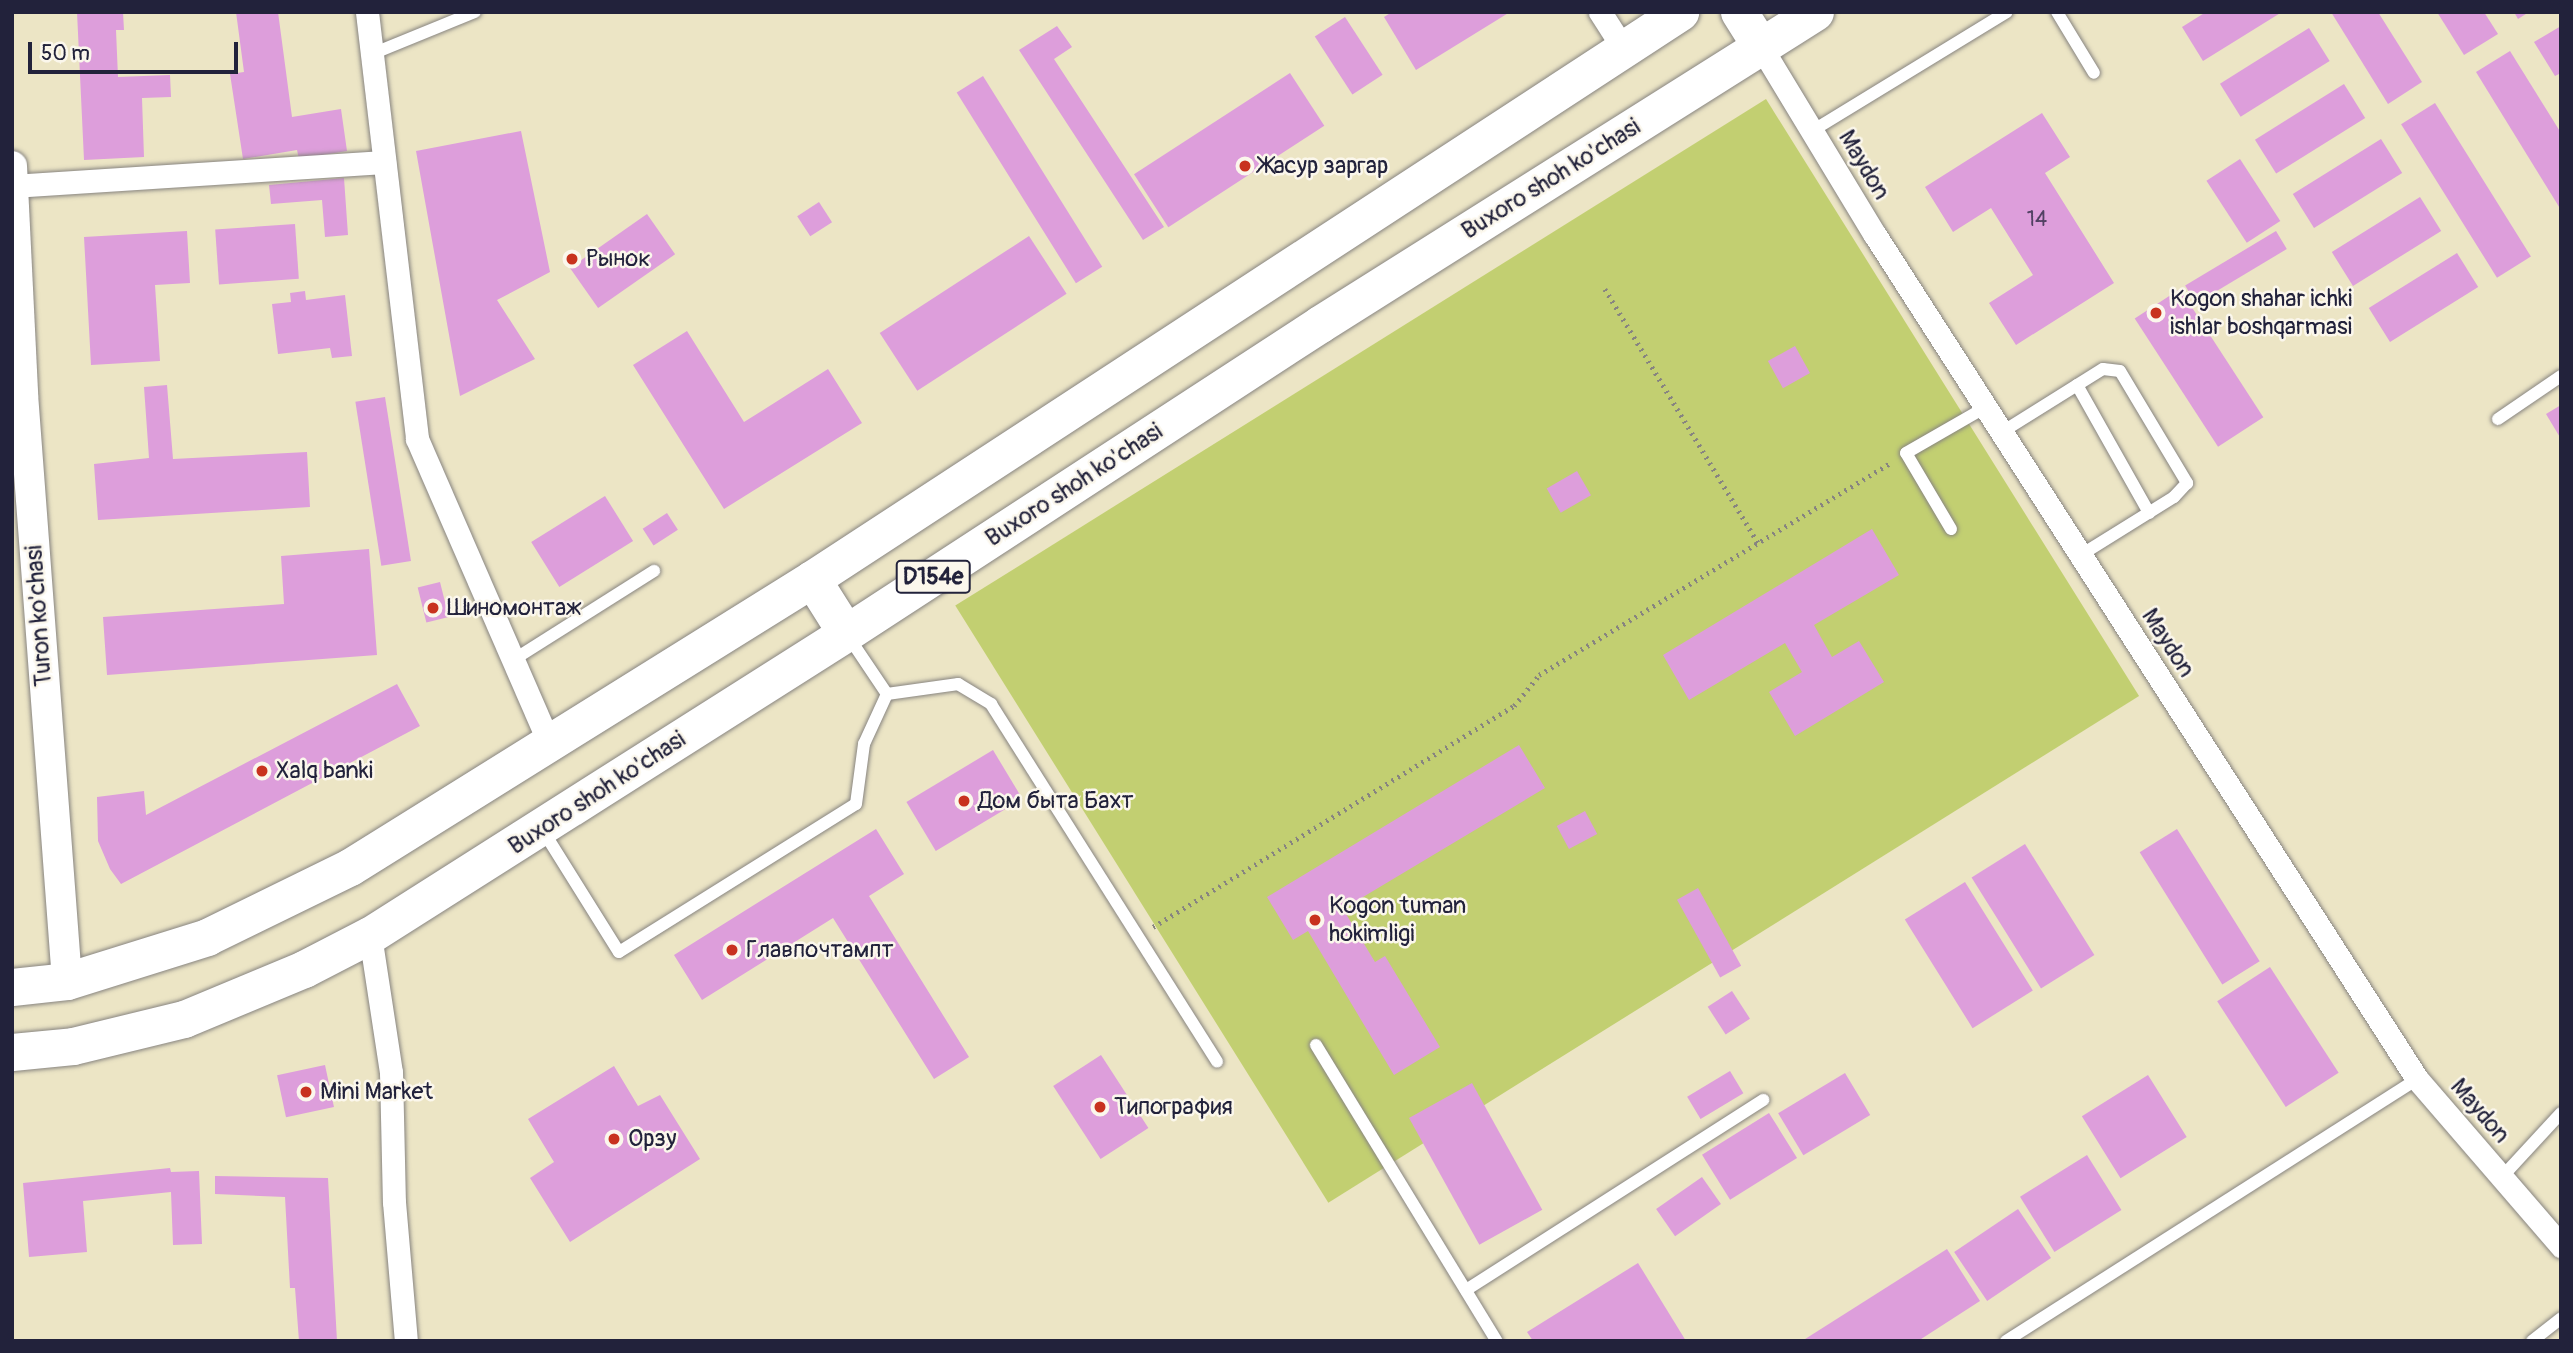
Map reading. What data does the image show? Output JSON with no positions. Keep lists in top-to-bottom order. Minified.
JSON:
{"streets":{"main road":["Buxoro shoh ko'chasi","D154e"],"street":["Maydon","Turon ko'chasi"]},"crossings":[["Maydon","Buxoro shoh ko'chasi"],["D154e","Turon ko'chasi"]],"places":["Жасур заргар","Рынок","Kogon shahar ichki ishlar boshqarmasi","Шиномонтаж","Xalq banki","Дом быта Бахт","Kogon tuman hokimligi","Главпочтампт","Mini Market","Типография","Орзу"],"house_numbers":["14"],"scale_bar":"50 m"}
